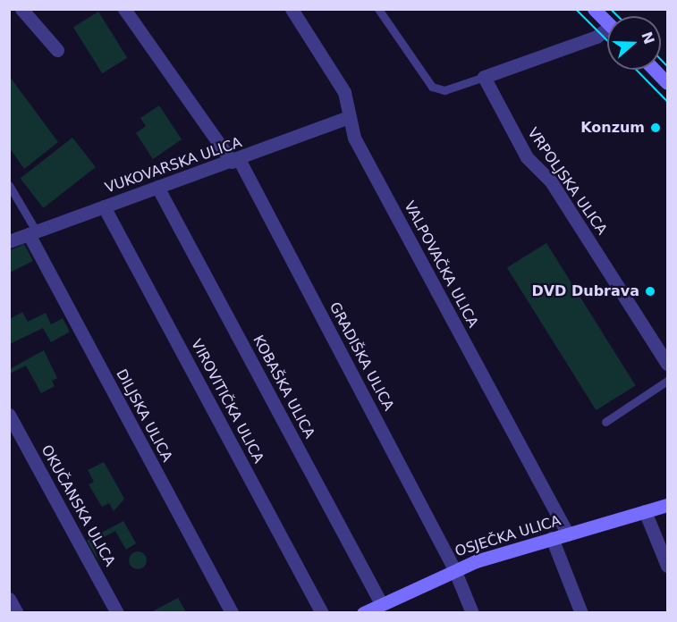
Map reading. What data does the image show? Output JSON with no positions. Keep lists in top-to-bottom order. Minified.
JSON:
{"streets":{"street":["VUKOVARSKA ULICA","VRPOLJSKA ULICA","VALPOVAČKA ULICA","GRADIŠKA ULICA","KOBAŠKA ULICA","VIROVITIČKA ULICA","DILJSKA ULICA","OKUČANSKA ULICA","OSJEČKA ULICA"]},"crossings":[["VUKOVARSKA ULICA","VALPOVAČKA ULICA"],["VUKOVARSKA ULICA","GRADIŠKA ULICA"],["VUKOVARSKA ULICA","KOBAŠKA ULICA"],["VUKOVARSKA ULICA","VIROVITIČKA ULICA"],["VUKOVARSKA ULICA","DILJSKA ULICA"],["VALPOVAČKA ULICA","OSJEČKA ULICA"],["GRADIŠKA ULICA","OSJEČKA ULICA"],["KOBAŠKA ULICA","OSJEČKA ULICA"]],"places":["Konzum","DVD Dubrava"],"north":"right"}
